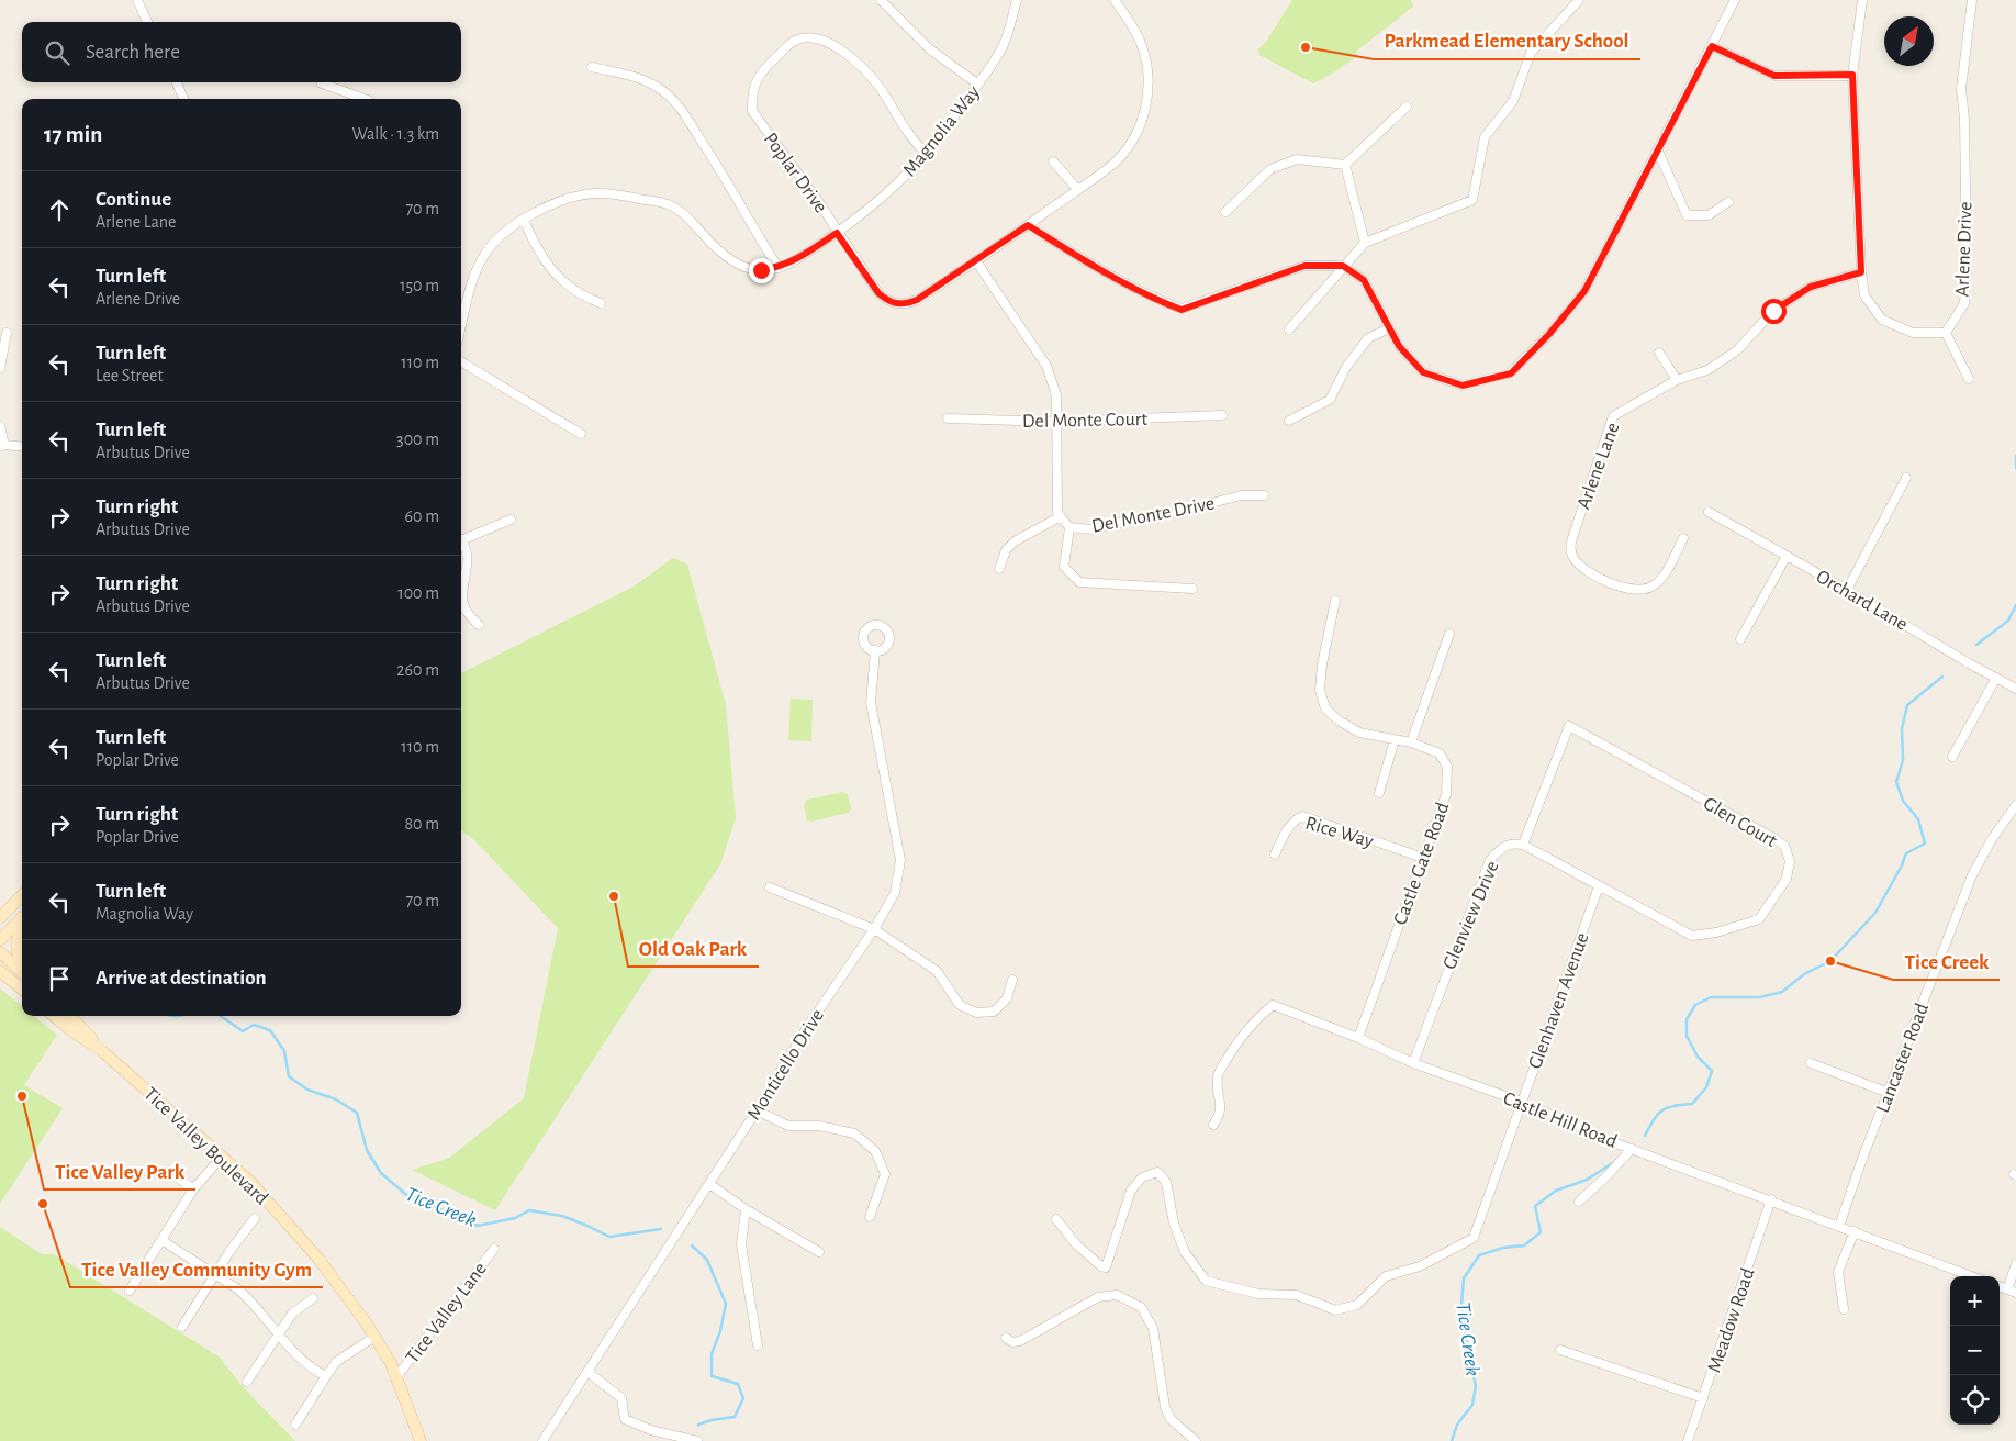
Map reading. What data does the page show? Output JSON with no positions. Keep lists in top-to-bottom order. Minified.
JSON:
{"streets":{"street":["Magnolia Way","Poplar Drive","Arlene Drive","Del Monte Court","Arlene Lane","Del Monte Drive","Orchard Lane","Glen Court","Rice Way","Castle Gate Road","Glenview Drive","Glenhaven Avenue","Lancaster Road","Monticello Drive","Castle Hill Road","Tice Valley Boulevard","Tice Valley Lane","Meadow Road"]},"crossings":[["Magnolia Way","Poplar Drive"],["Poplar Drive","Del Monte Drive"],["Del Monte Court","Del Monte Drive"],["Glen Court","Glenview Drive"],["Glen Court","Glenhaven Avenue"],["Rice Way","Castle Gate Road"],["Castle Gate Road","Castle Hill Road"],["Glenview Drive","Castle Hill Road"],["Glenhaven Avenue","Castle Hill Road"],["Lancaster Road","Castle Hill Road"],["Castle Hill Road","Meadow Road"],["Tice Valley Boulevard","Tice Valley Lane"]],"water":["Tice Creek"],"places":["Parkmead Elementary School","Old Oak Park","Tice Creek","Tice Valley Park","Tice Valley Community Gym"],"north":"top right","page":{"search":"Search here","heading":["17 min","Walk · 1.3 km"],"list":[["Continue","Arlene Lane","70 m"],["Turn left","Arlene Drive","150 m"],["Turn left","Lee Street","110 m"],["Turn left","Arbutus Drive","300 m"],["Turn right","Arbutus Drive","60 m"],["Turn right","Arbutus Drive","100 m"],["Turn left","Arbutus Drive","260 m"],["Turn left","Poplar Drive","110 m"],["Turn right","Poplar Drive","80 m"],["Turn left","Magnolia Way","70 m"],"Arrive at destination"],"map_buttons":["+","−"]}}
